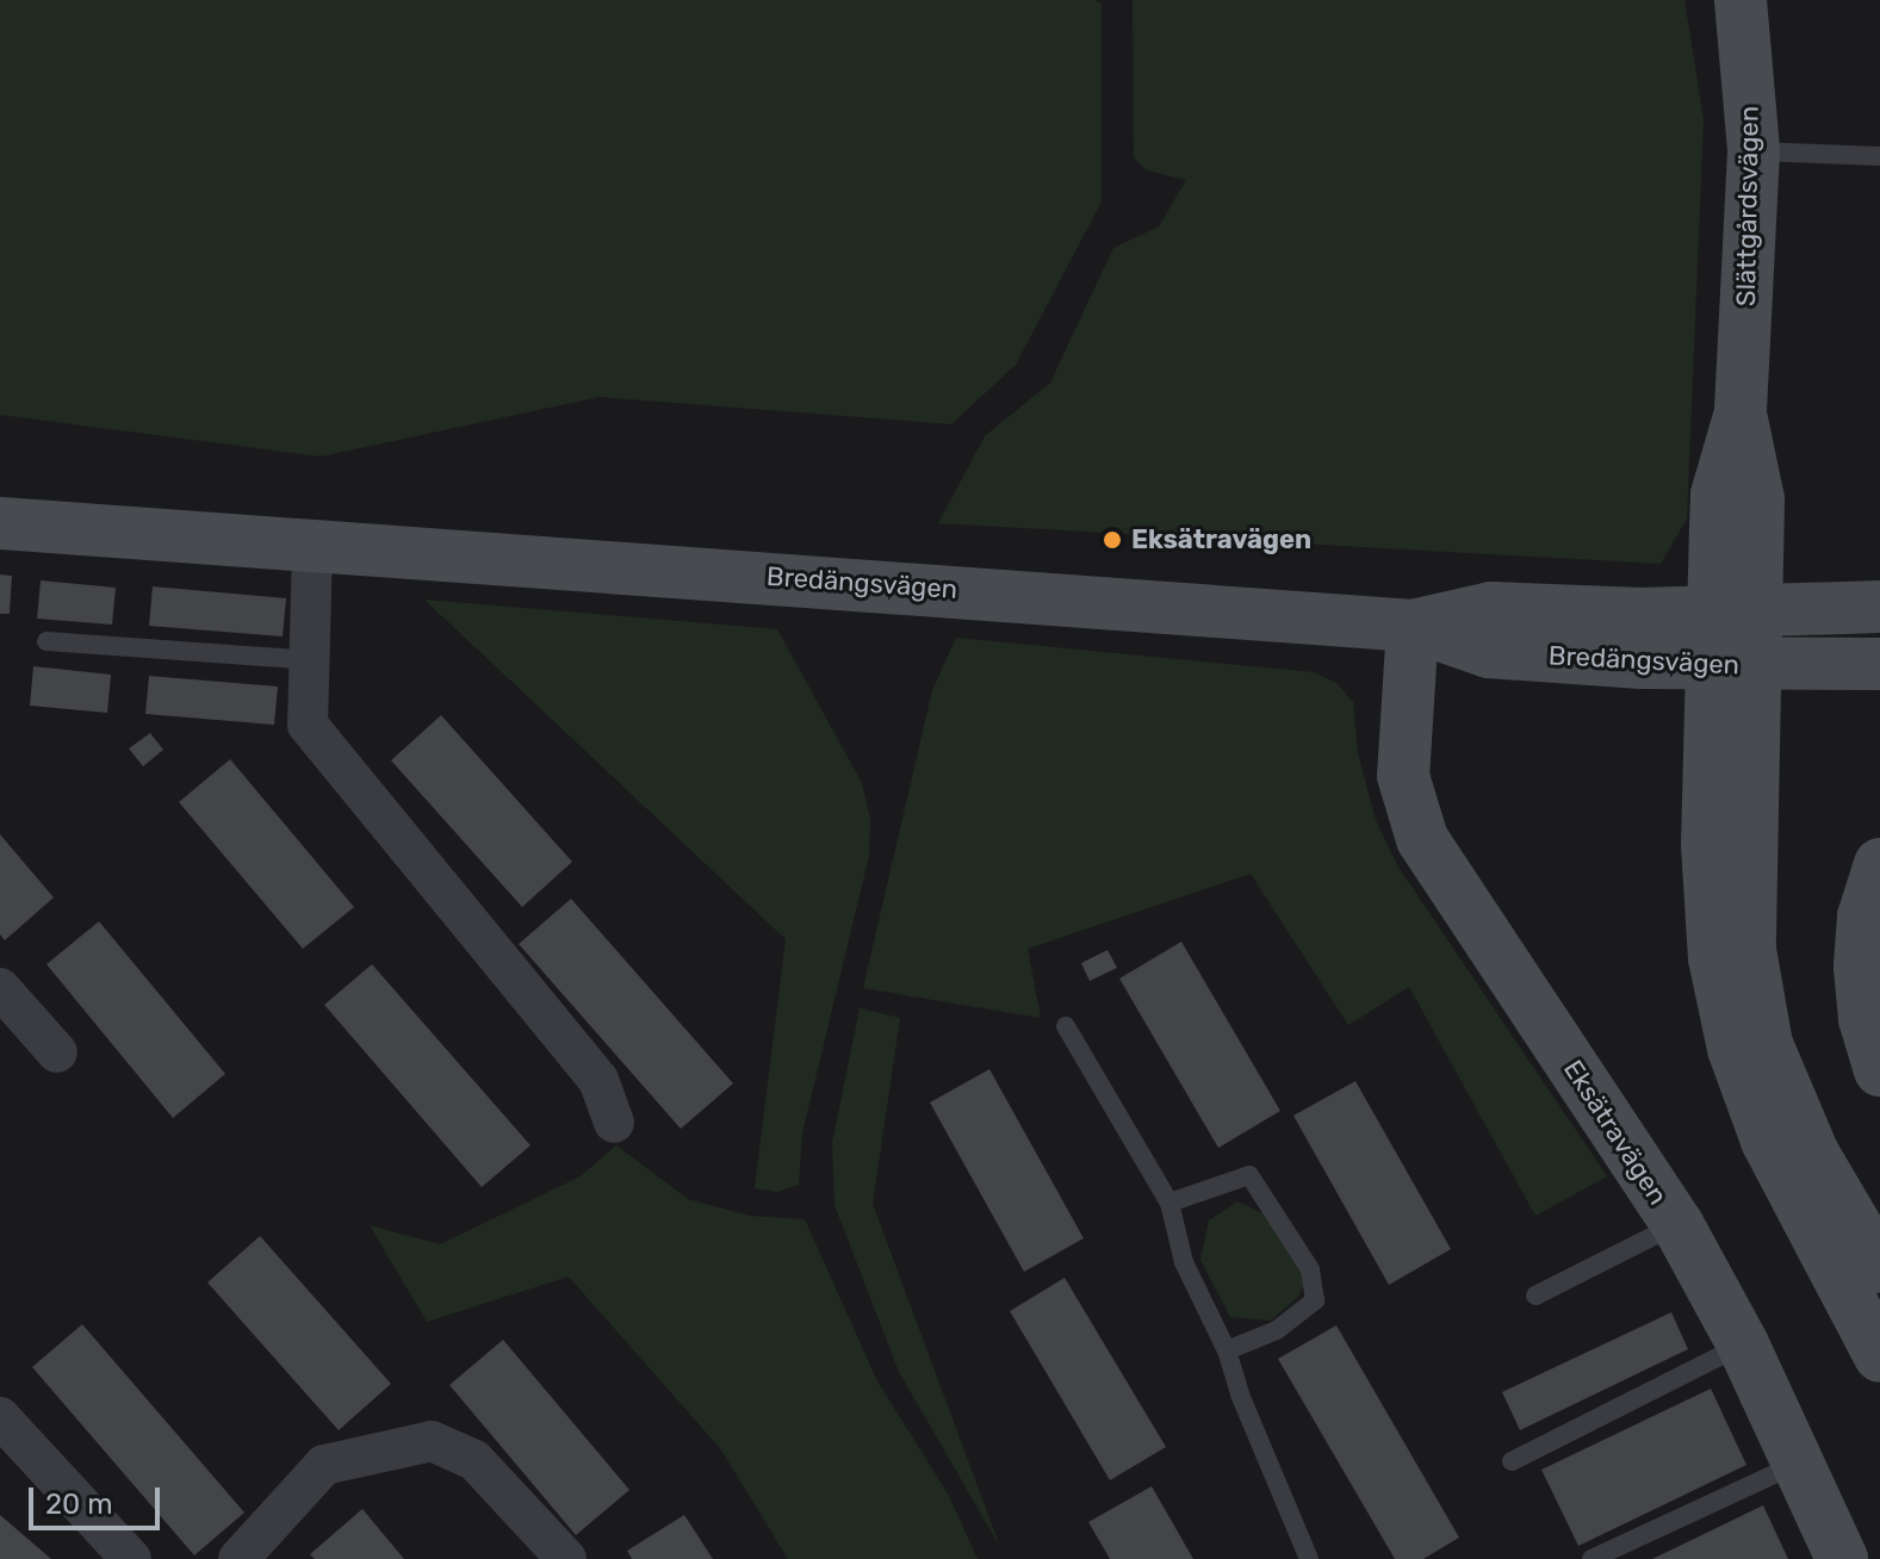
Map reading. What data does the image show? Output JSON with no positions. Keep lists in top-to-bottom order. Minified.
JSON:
{"streets":{"street":["Slättgårdsvägen","Bredängsvägen","Eksätravägen"]},"crossings":[["Slättgårdsvägen","Bredängsvägen"],["Bredängsvägen","Eksätravägen"]],"places":["Eksätravägen"],"scale_bar":"20 m"}
